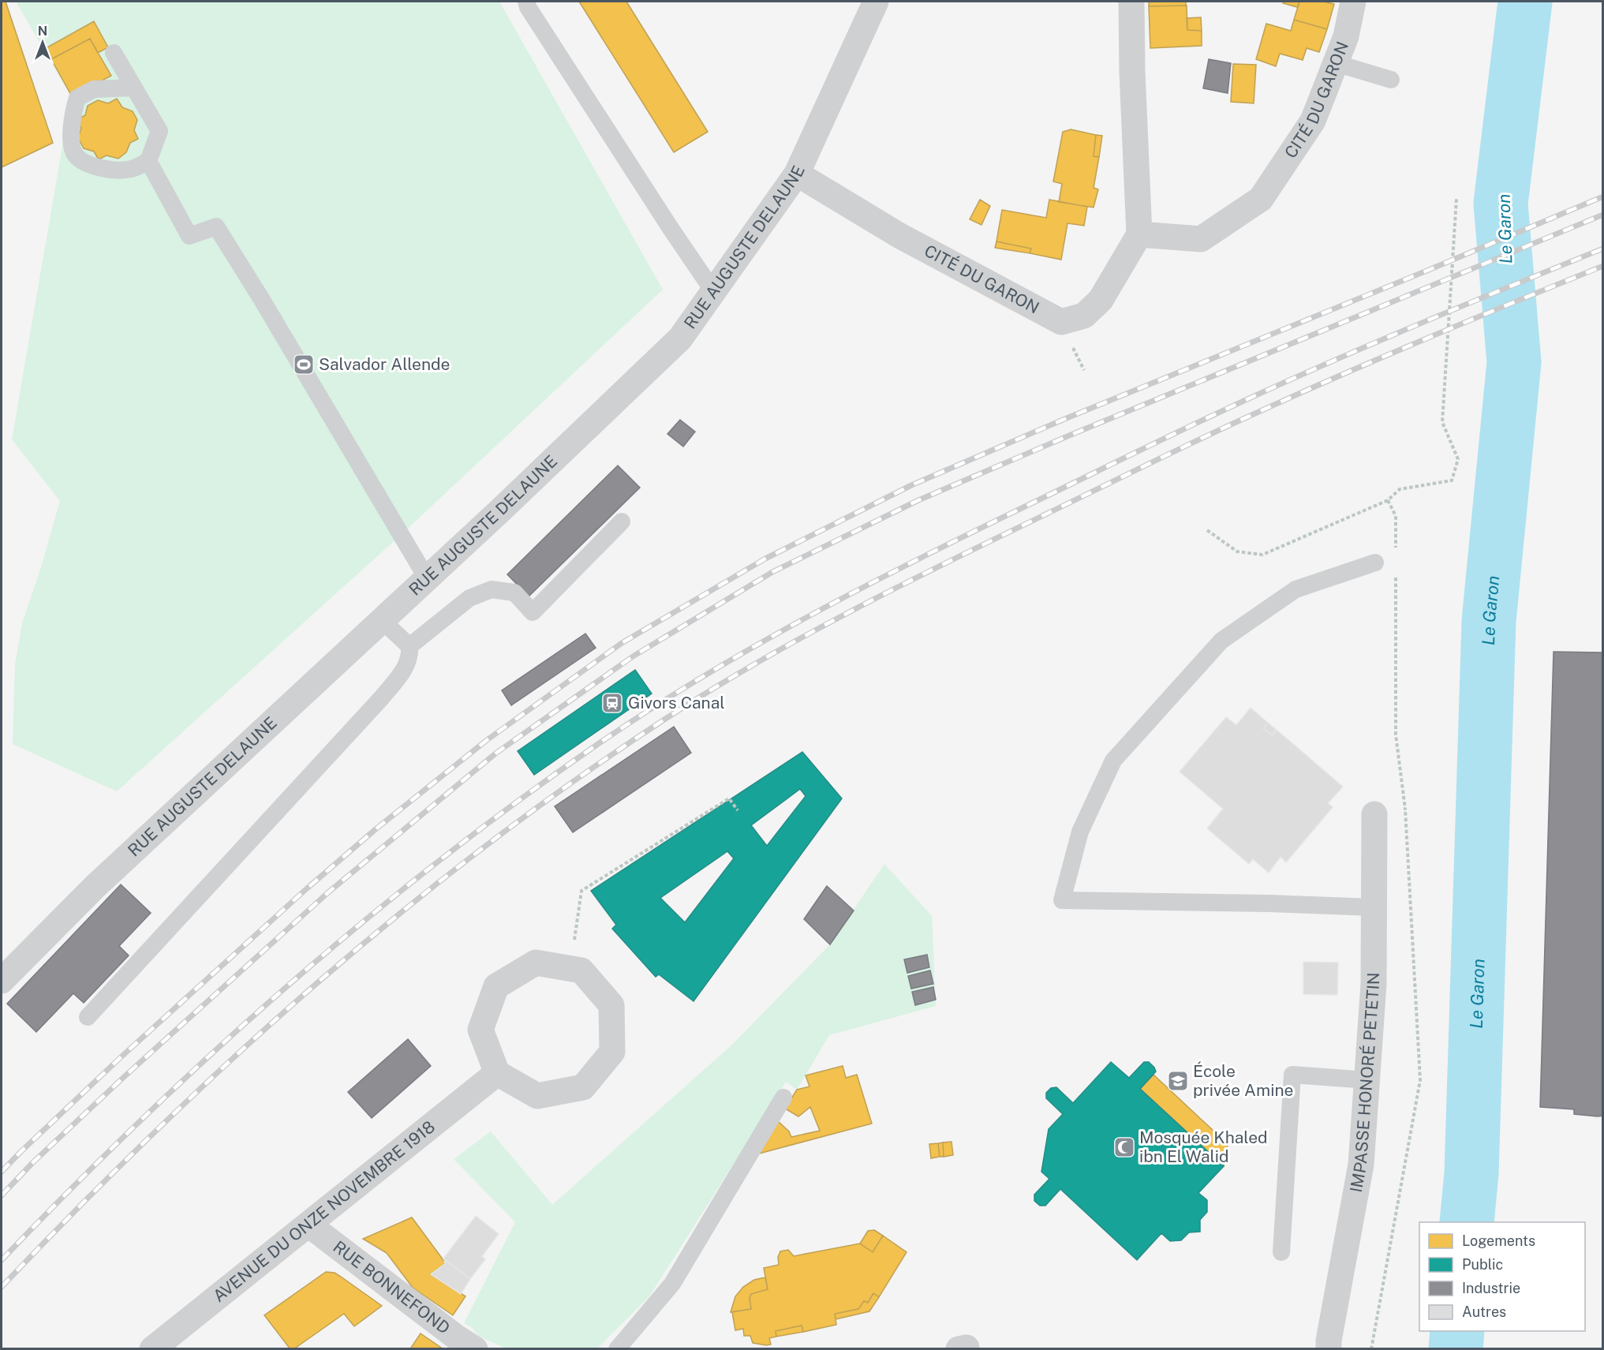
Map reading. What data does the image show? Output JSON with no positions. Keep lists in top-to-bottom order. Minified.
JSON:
{"streets":{"street":["CITÉ DU GARON","RUE AUGUSTE DELAUNE","IMPASSE HONORÉ PETETIN","AVENUE DU ONZE NOVEMBRE 1918","RUE BONNEFOND"]},"crossings":[["CITÉ DU GARON","RUE AUGUSTE DELAUNE"],["AVENUE DU ONZE NOVEMBRE 1918","RUE BONNEFOND"]],"water":["Le Garon"],"places":{"sports":["Salvador Allende"],"station":["Givors Canal"],"school or university":["École privée Amine"],"mosque":["Mosquée Khaled ibn El Walid"]},"legend":["Logements","Public","Industrie","Autres"],"north":"top"}
